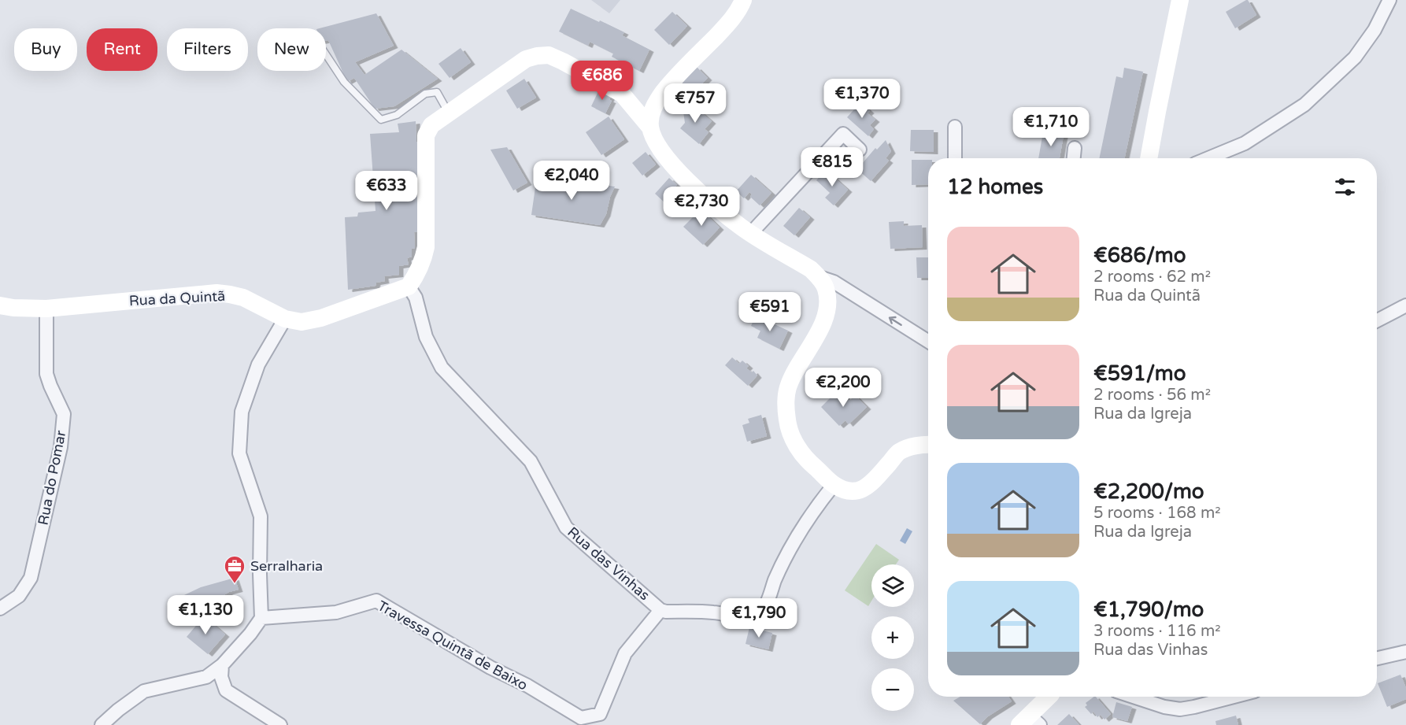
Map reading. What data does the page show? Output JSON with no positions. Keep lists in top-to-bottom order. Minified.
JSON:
{"streets":{"main road":["Rua da Quintã"],"street":["Rua do Pomar","Rua das Vinhas","Travessa Quintã de Baixo"]},"crossings":[["Rua da Quintã","Rua do Pomar"],["Rua da Quintã","Rua das Vinhas"]],"places":{"office":["Serralharia"]},"page":{"chip":["Buy","Rent","Filters","New"],"price":["€686","€1,370","€757","€1,710","€815","€2,040","€633","€2,730","€591","€2,200","€1,130","€1,790"],"heading":"12 homes","list":[{"name":"€686/mo","note":"2 rooms · 62 m² · Rua da Quintã"},{"name":"€591/mo","note":"2 rooms · 56 m² · Rua da Igreja"},{"name":"€2,200/mo","note":"5 rooms · 168 m² · Rua da Igreja"},{"name":"€1,790/mo","note":"3 rooms · 116 m² · Rua das Vinhas"}],"map_buttons":["+","−"]}}
